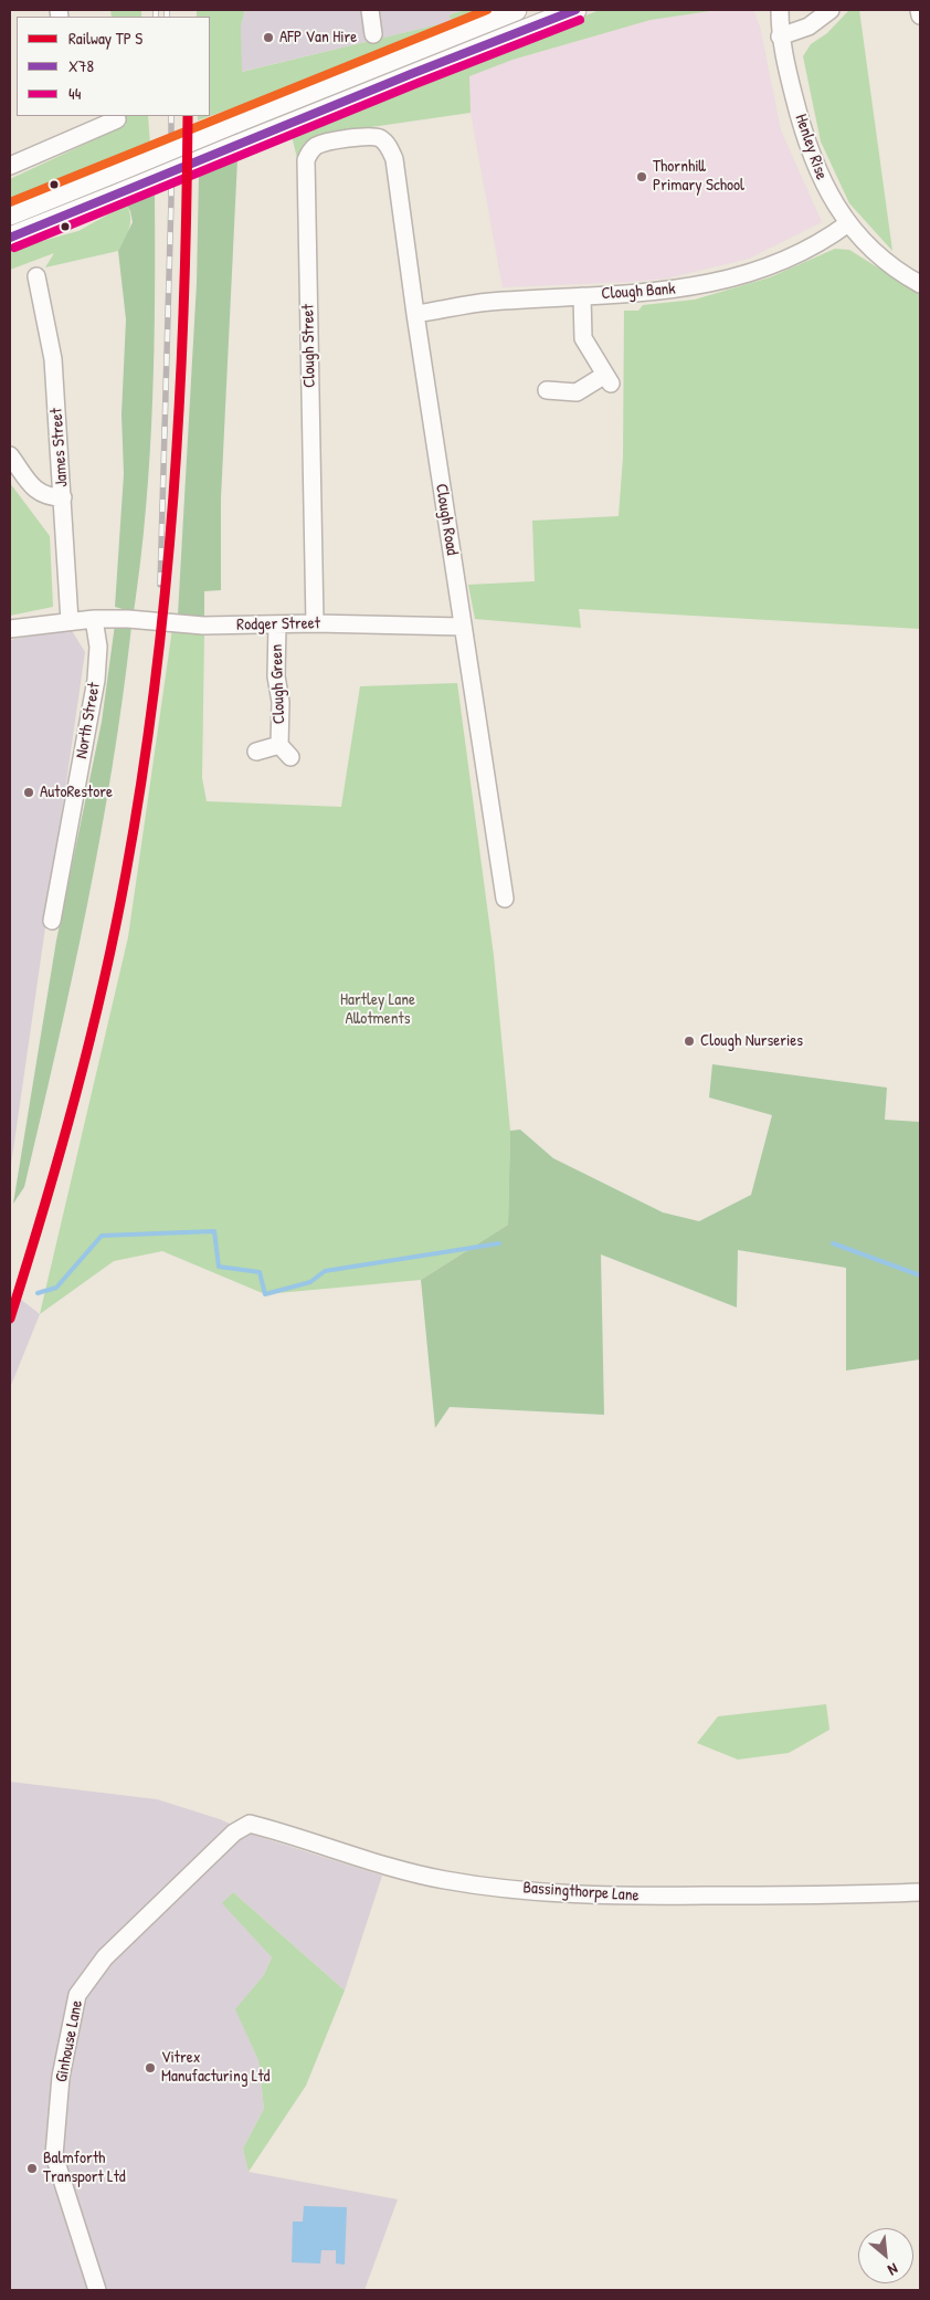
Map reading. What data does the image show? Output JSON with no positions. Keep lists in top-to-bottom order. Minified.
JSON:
{"streets":{"street":["Henley Rise","Clough Bank","Clough Street","James Street","Clough Road","Rodger Street","Clough Green","North Street","Bassingthorpe Lane","Ginhouse Lane"]},"crossings":[["Henley Rise","Clough Bank"],["Clough Bank","Clough Road"],["Clough Street","Clough Road"],["Clough Street","Rodger Street"],["James Street","Rodger Street"],["Clough Road","Rodger Street"],["Rodger Street","Clough Green"],["Rodger Street","North Street"],["Bassingthorpe Lane","Ginhouse Lane"]],"parks":["Hartley Lane Allotments"],"places":["AFP Van Hire","Thornhill Primary School","AutoRestore","Clough Nurseries","Vitrex Manufacturing Ltd","Balmforth Transport Ltd"],"lines":["transit line X78","transit line 44"],"legend":["Railway TP S","X78","44"],"north":"bottom right"}
